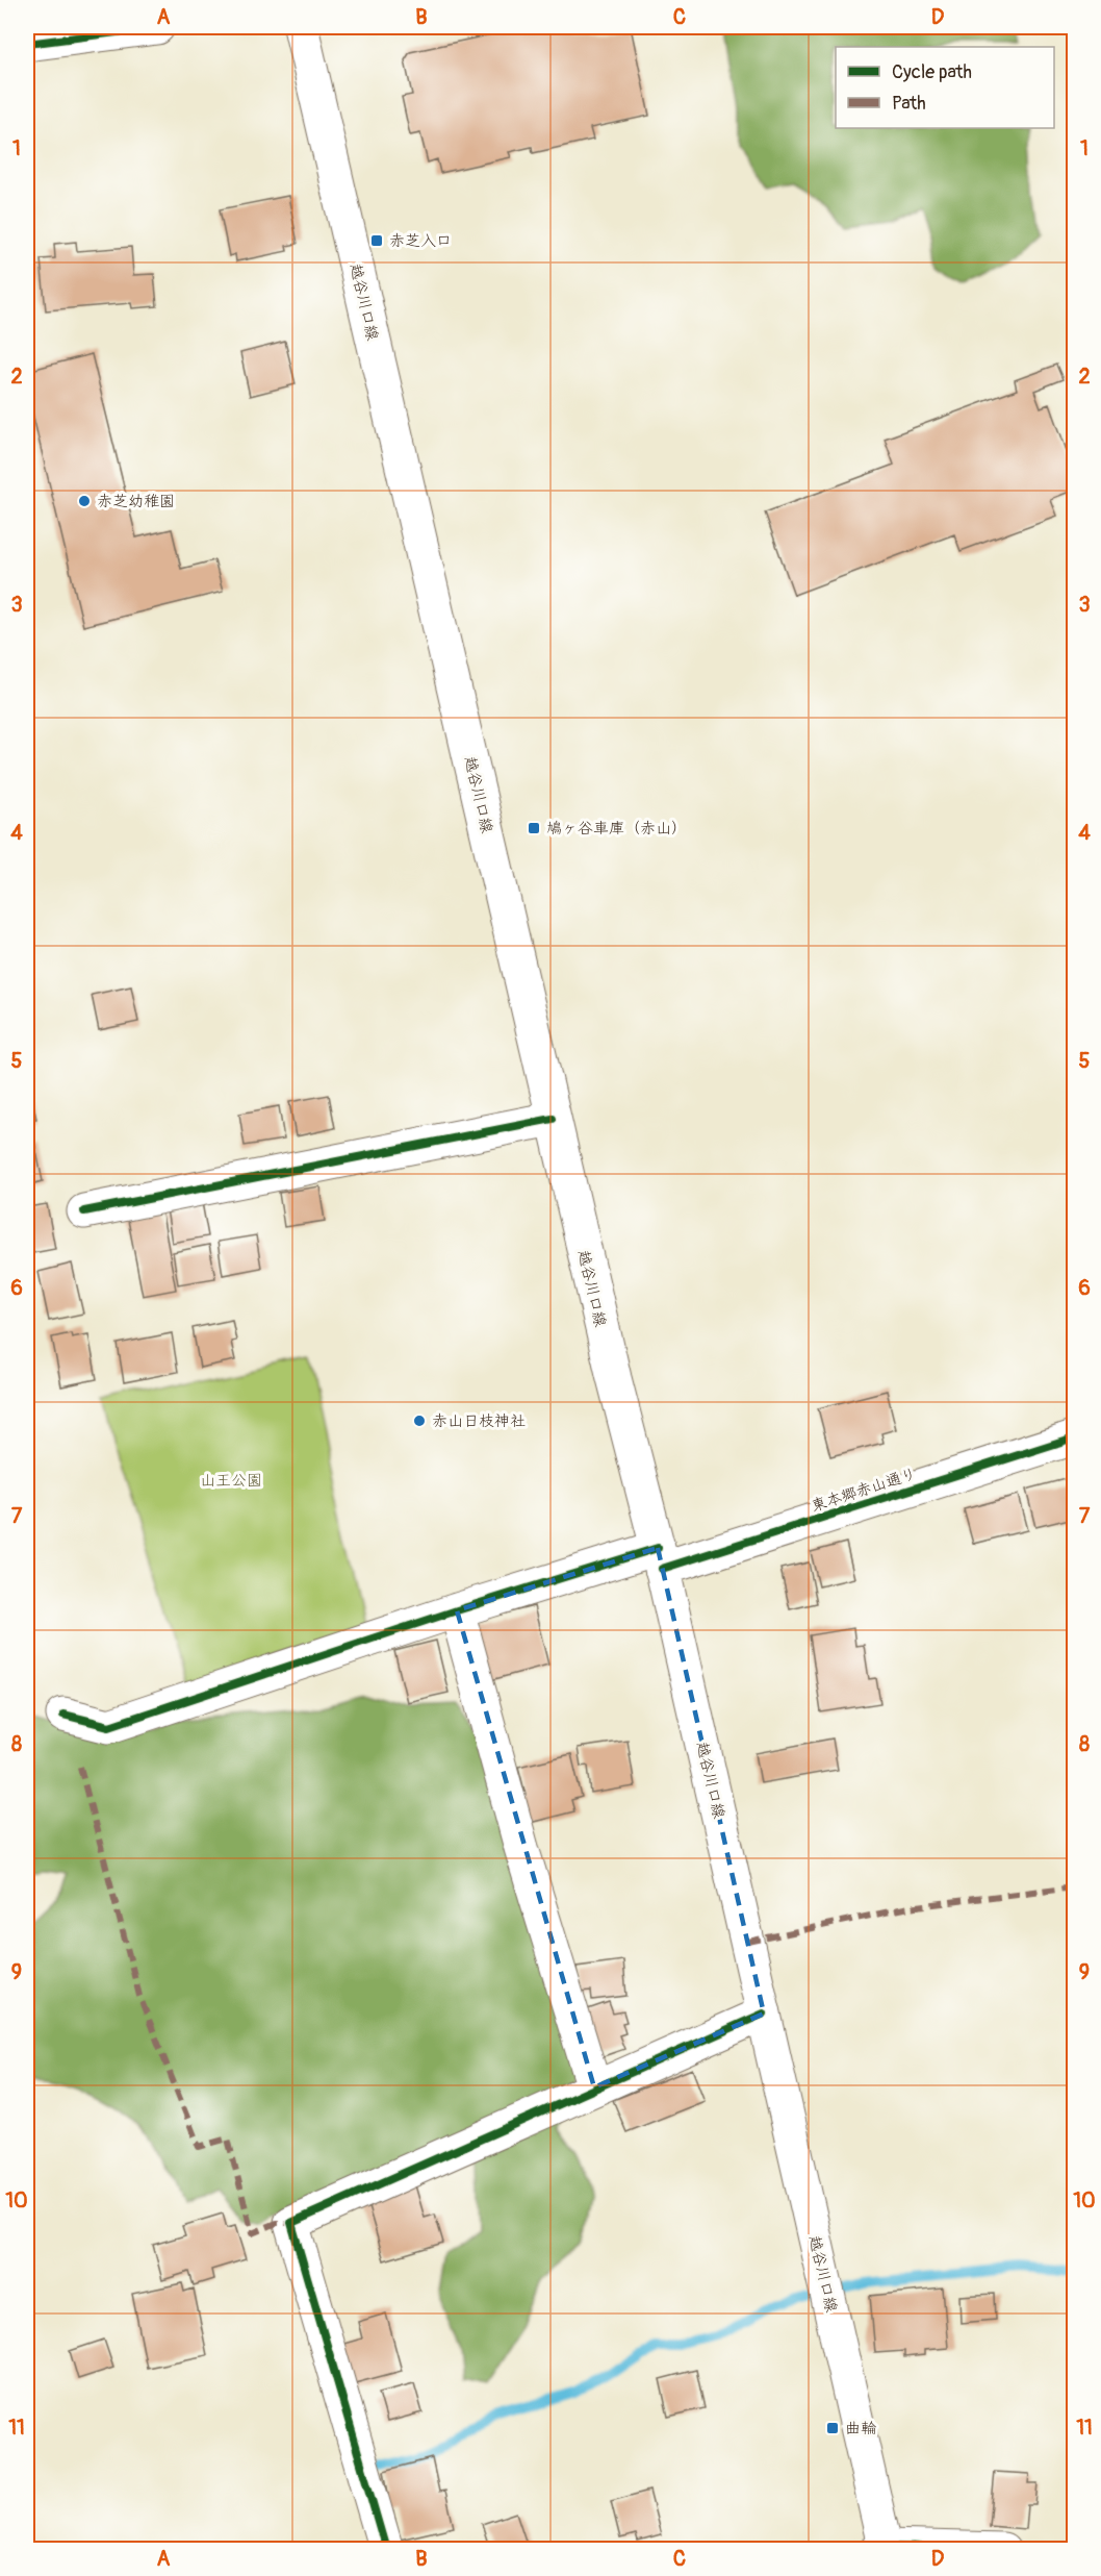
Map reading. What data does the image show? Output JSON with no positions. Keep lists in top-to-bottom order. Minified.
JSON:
{"streets":{"street":["越谷川口線","東本郷赤山通り"]},"crossings":[["越谷川口線","東本郷赤山通り"]],"parks":["山王公園"],"places":{"transit":["赤芝入口","鳩ヶ谷車庫（赤山）","曲輪"],"other":["赤芝幼稚園","赤山日枝神社"]},"legend":["Cycle path","Path"],"grid":{"columns":["A","B","C","D"],"rows":["1","2","3","4","5","6","7","8","9","10","11"]}}
